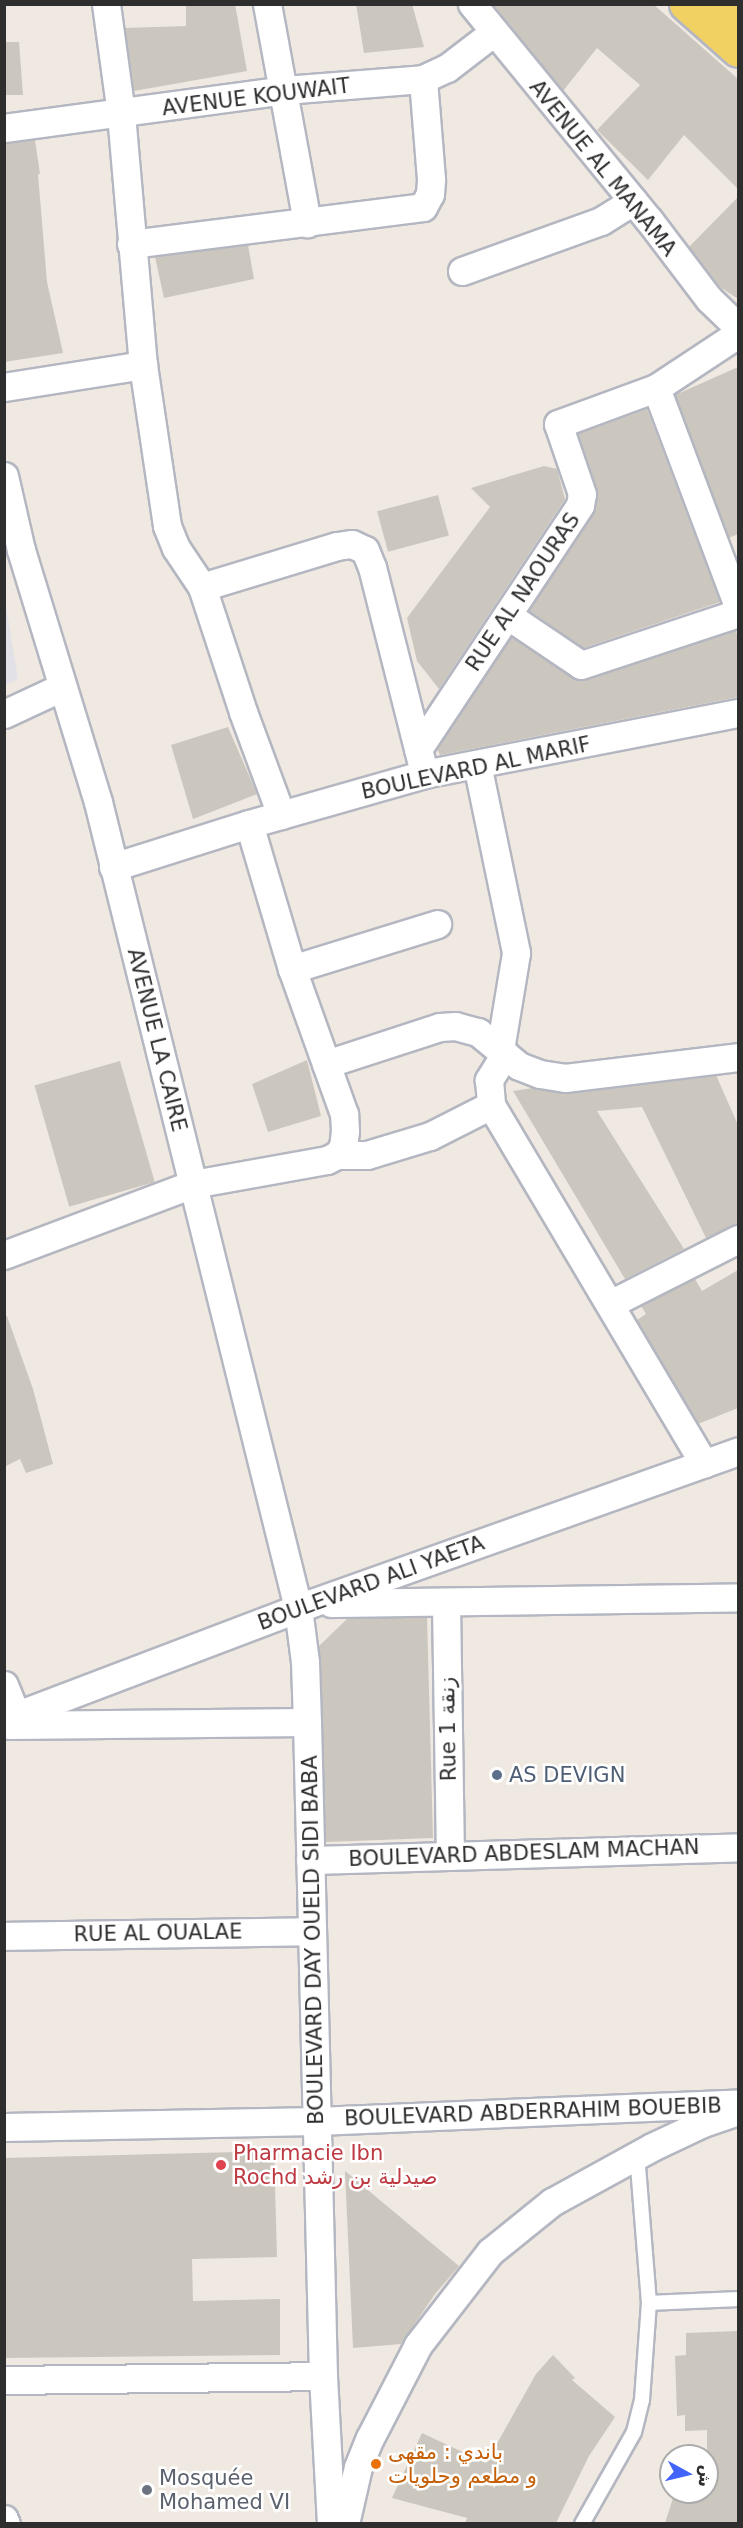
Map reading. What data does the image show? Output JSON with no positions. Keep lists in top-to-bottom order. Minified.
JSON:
{"streets":{"street":["AVENUE KOUWAIT","AVENUE AL MANAMA","RUE AL NAOURAS","BOULEVARD AL MARIF","AVENUE LA CAIRE","BOULEVARD ALI YAETA","Rue 1 زنقة","BOULEVARD ABDESLAM MACHAN","RUE AL OUALAE","BOULEVARD DAY OUELD SIDI BABA","BOULEVARD ABDERRAHIM BOUEBIB"]},"crossings":[["AVENUE KOUWAIT","AVENUE AL MANAMA"],["RUE AL NAOURAS","BOULEVARD AL MARIF"],["BOULEVARD AL MARIF","AVENUE LA CAIRE"],["AVENUE LA CAIRE","BOULEVARD ALI YAETA"],["AVENUE LA CAIRE","BOULEVARD DAY OUELD SIDI BABA"],["BOULEVARD ALI YAETA","BOULEVARD DAY OUELD SIDI BABA"],["Rue 1 زنقة","BOULEVARD ABDESLAM MACHAN"],["BOULEVARD ABDESLAM MACHAN","BOULEVARD DAY OUELD SIDI BABA"],["RUE AL OUALAE","BOULEVARD DAY OUELD SIDI BABA"],["BOULEVARD DAY OUELD SIDI BABA","BOULEVARD ABDERRAHIM BOUEBIB"]],"places":["AS DEVIGN","Pharmacie Ibn Rochd صيدلية بن رشد","باندي : مقهى و مطعم وحلويات","Mosquée Mohamed VI"],"north":"right"}
